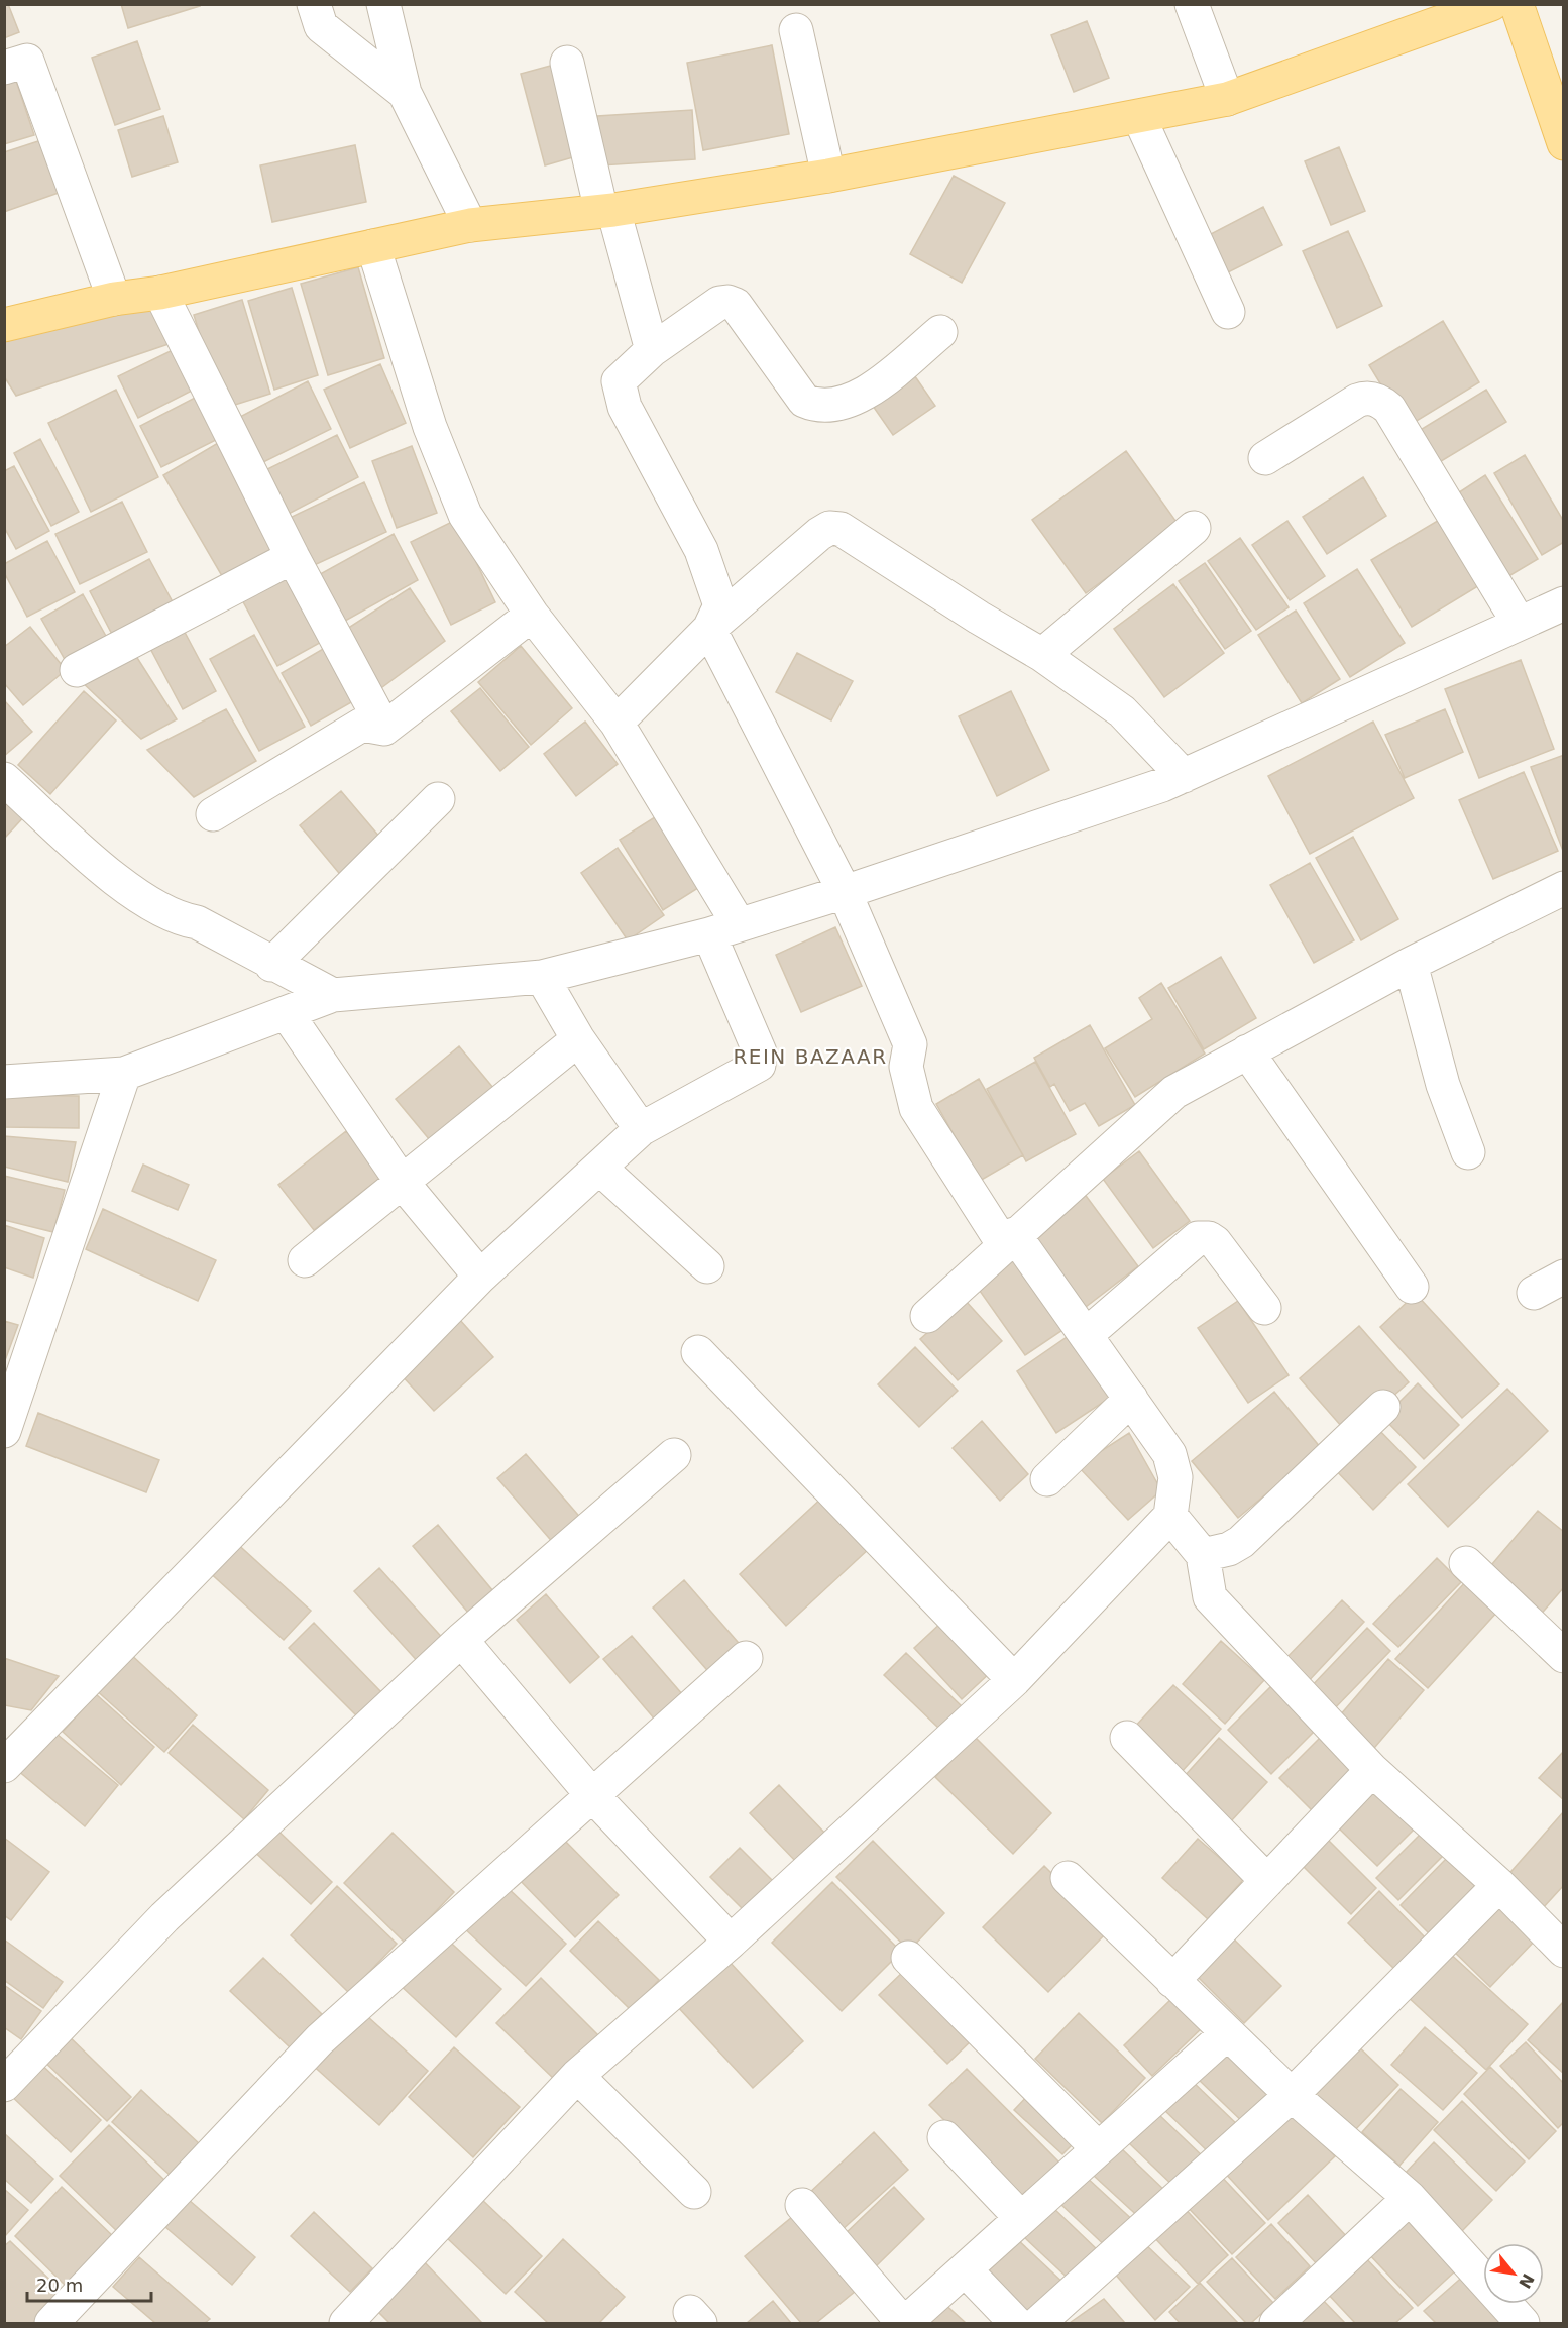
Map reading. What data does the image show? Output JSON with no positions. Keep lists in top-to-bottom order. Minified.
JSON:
{"districts":["REIN BAZAAR"],"scale_bar":"20 m","north":"bottom right"}
